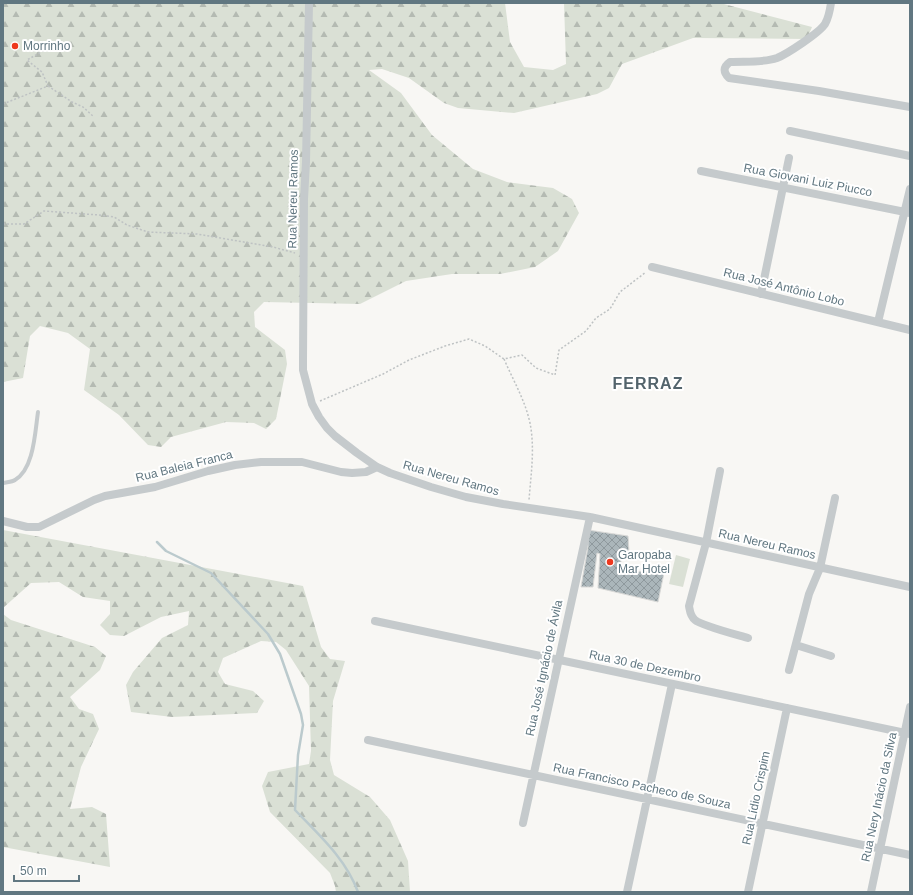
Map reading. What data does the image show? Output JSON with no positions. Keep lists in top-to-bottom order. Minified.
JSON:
{"streets":{"street":["Rua Giovani Luiz Piucco","Rua Nereu Ramos","Rua José Antônio Lobo","Rua Baleia Franca","Rua 30 de Dezembro","Rua José Ignácio de Ávila","Rua Francisco Pacheco de Souza","Rua Nery Inácio da Silva","Rua Lídio Crispim"]},"crossings":[["Rua Nereu Ramos","Rua Baleia Franca"],["Rua Nereu Ramos","Rua José Ignácio de Ávila"],["Rua 30 de Dezembro","Rua José Ignácio de Ávila"],["Rua 30 de Dezembro","Rua Nery Inácio da Silva"],["Rua 30 de Dezembro","Rua Lídio Crispim"],["Rua José Ignácio de Ávila","Rua Francisco Pacheco de Souza"],["Rua Francisco Pacheco de Souza","Rua Nery Inácio da Silva"],["Rua Francisco Pacheco de Souza","Rua Lídio Crispim"]],"districts":["FERRAZ"],"places":["Morrinho","Garopaba Mar Hotel"],"scale_bar":"50 m"}
